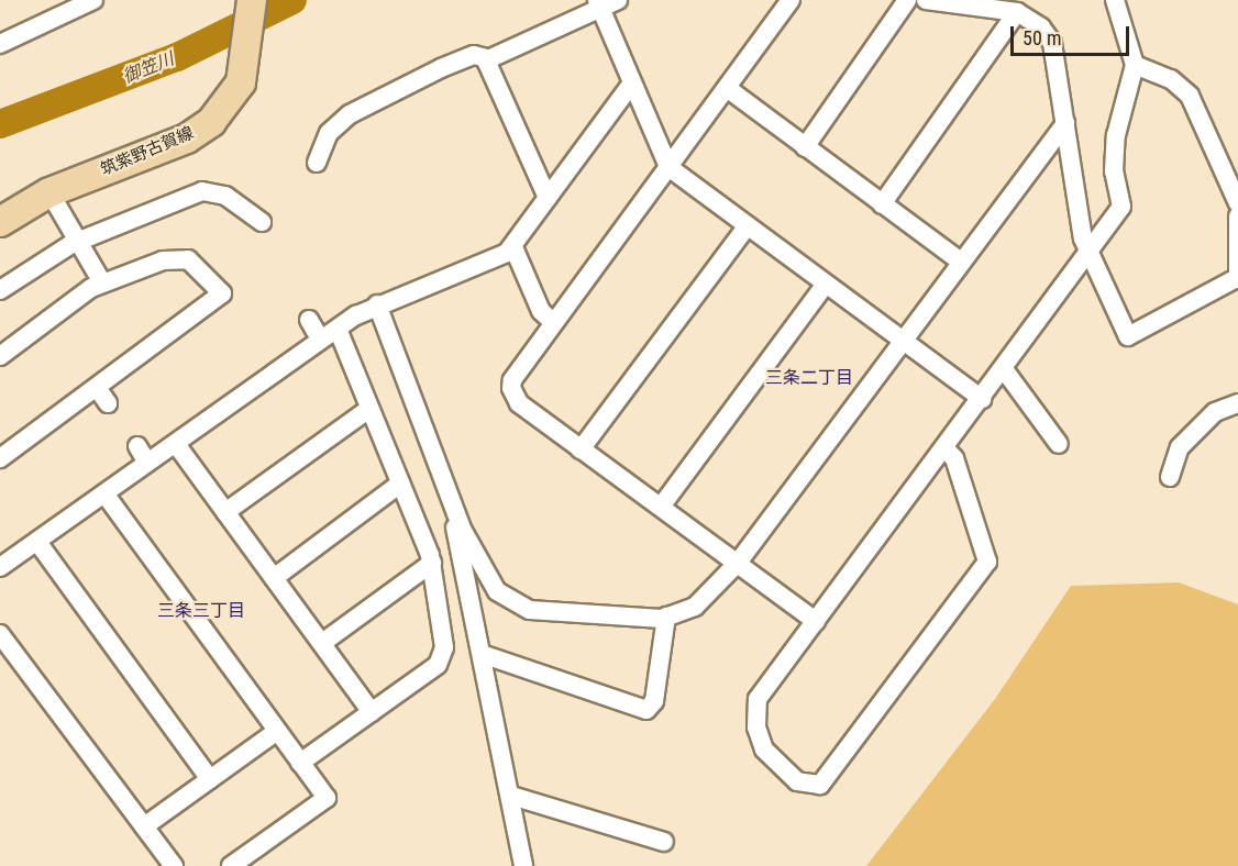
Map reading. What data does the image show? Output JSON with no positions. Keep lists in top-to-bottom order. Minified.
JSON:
{"streets":{"main road":["筑紫野古賀線"]},"districts":["三条二丁目","三条三丁目"],"water":["御笠川"],"scale_bar":"50 m"}
